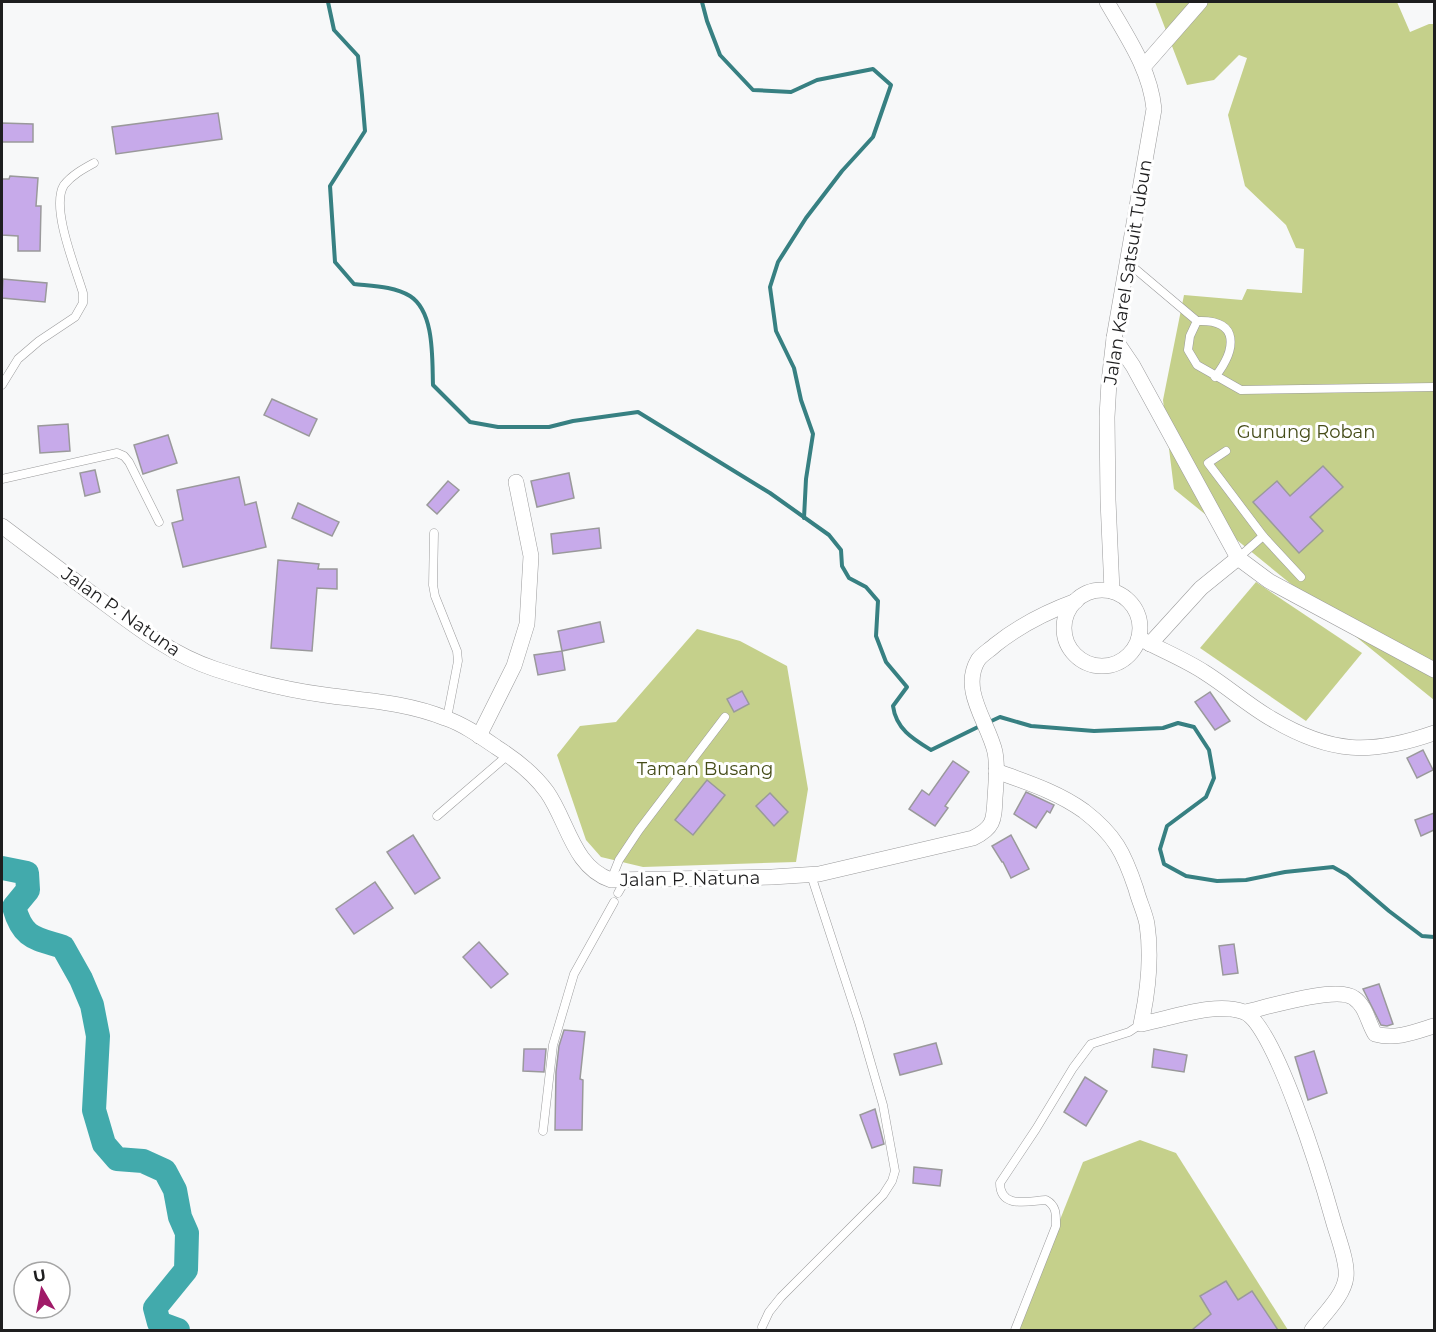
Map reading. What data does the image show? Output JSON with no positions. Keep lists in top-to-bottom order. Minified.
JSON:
{"streets":{"street":["Jalan Karel Satsuit Tubun","Jalan P. Natuna"]},"crossings":[["Jalan Karel Satsuit Tubun","Jalan P. Natuna"]],"parks":["Gunung Roban","Taman Busang"],"north":"top"}
